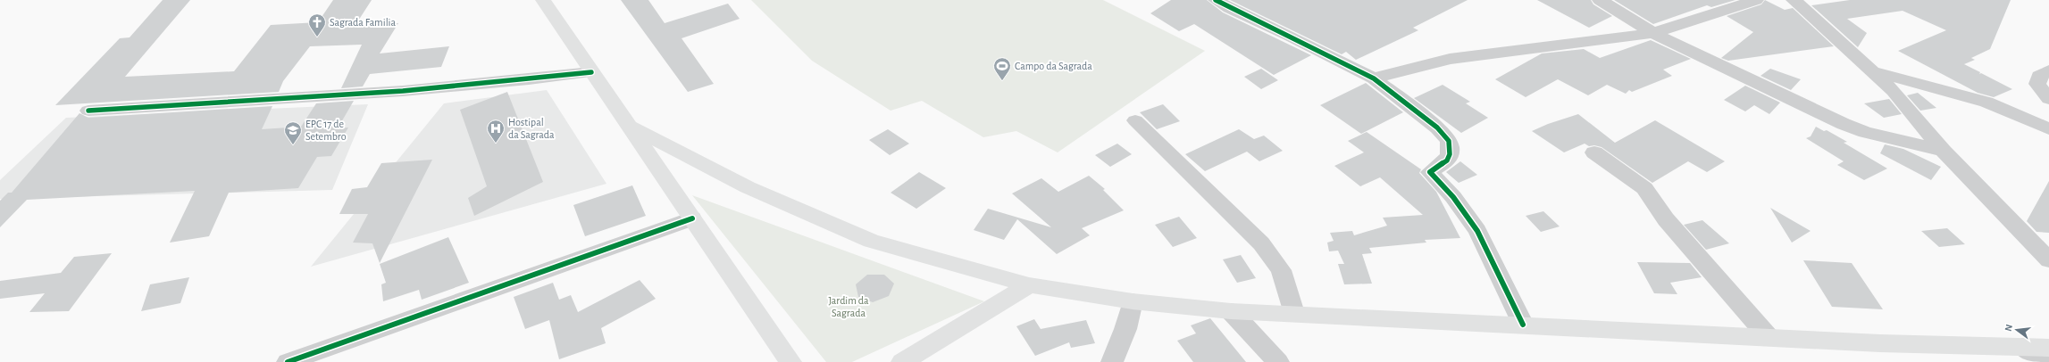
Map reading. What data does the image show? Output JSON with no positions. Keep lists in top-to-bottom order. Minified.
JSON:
{"parks":["Jardim da Sagrada"],"places":{"church":["Sagrada Familia"],"sports":["Campo da Sagrada"],"hospital":["Hostipal da Sagrada"],"school or university":["EPC 17 de Setembro"]},"north":"left"}
